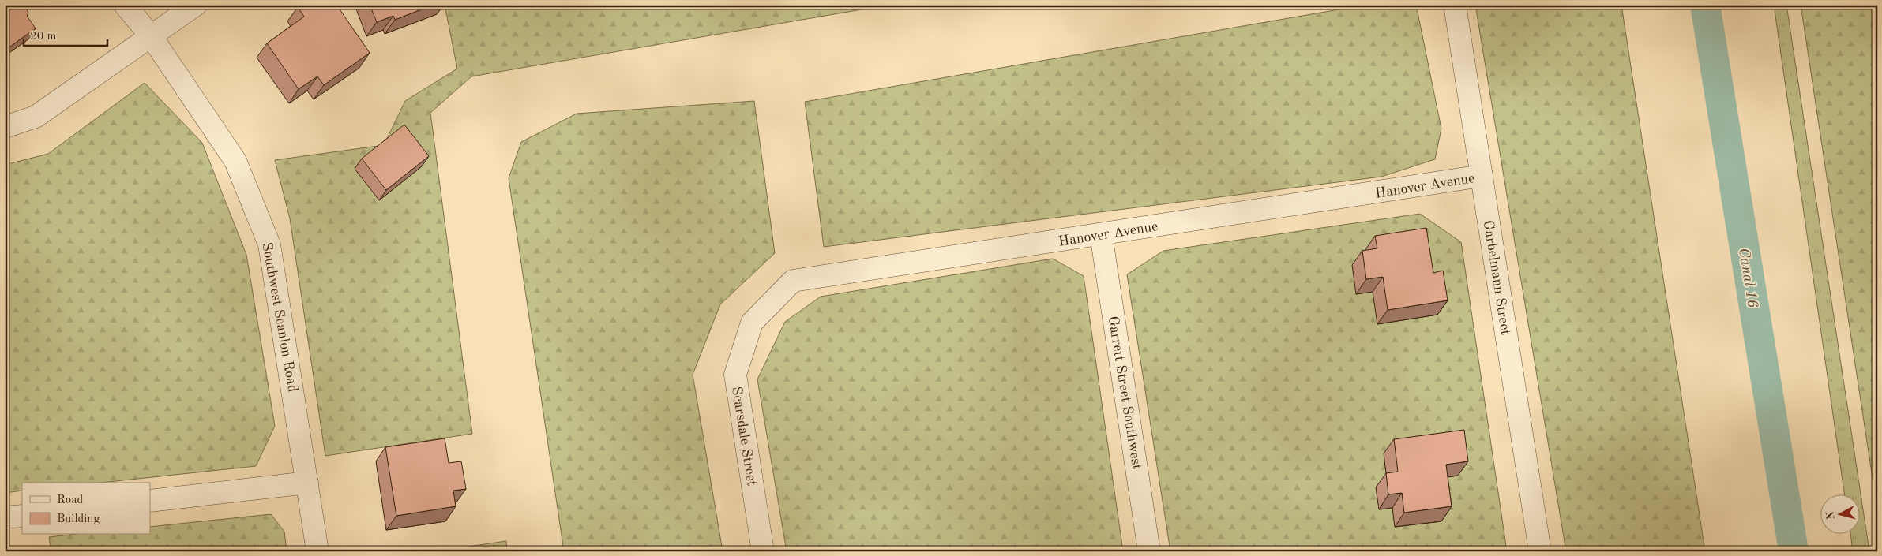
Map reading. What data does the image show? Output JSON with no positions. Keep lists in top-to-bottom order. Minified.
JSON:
{"streets":{"street":["Hanover Avenue","Garbelmann Street","Southwest Scanlon Road","Garrett Street Southwest","Scarsdale Street"]},"crossings":[["Hanover Avenue","Garbelmann Street"],["Hanover Avenue","Garrett Street Southwest"],["Hanover Avenue","Scarsdale Street"]],"water":["Canal 16"],"legend":["Road","Building"],"scale_bar":"20 m","north":"left"}
